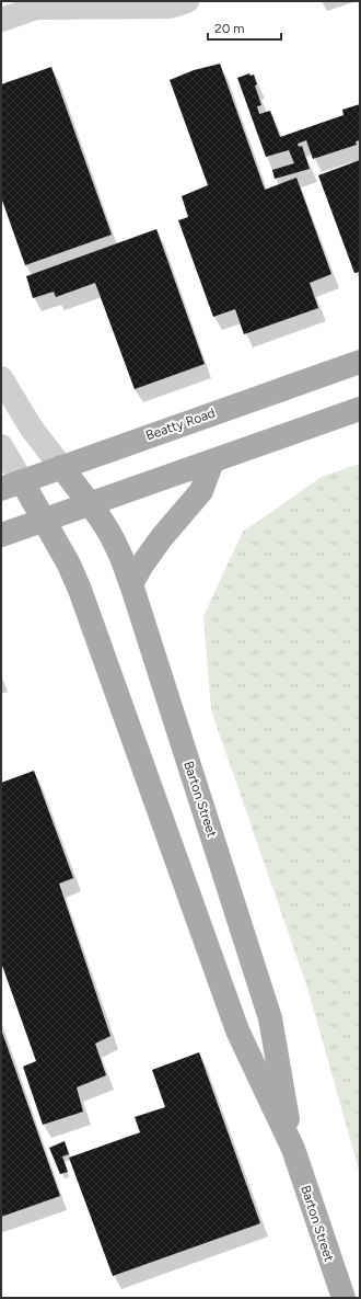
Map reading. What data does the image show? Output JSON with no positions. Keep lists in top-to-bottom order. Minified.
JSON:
{"streets":{"main road":["Beatty Road","Barton Street"]},"crossings":[["Beatty Road","Barton Street"]],"scale_bar":"20 m"}
